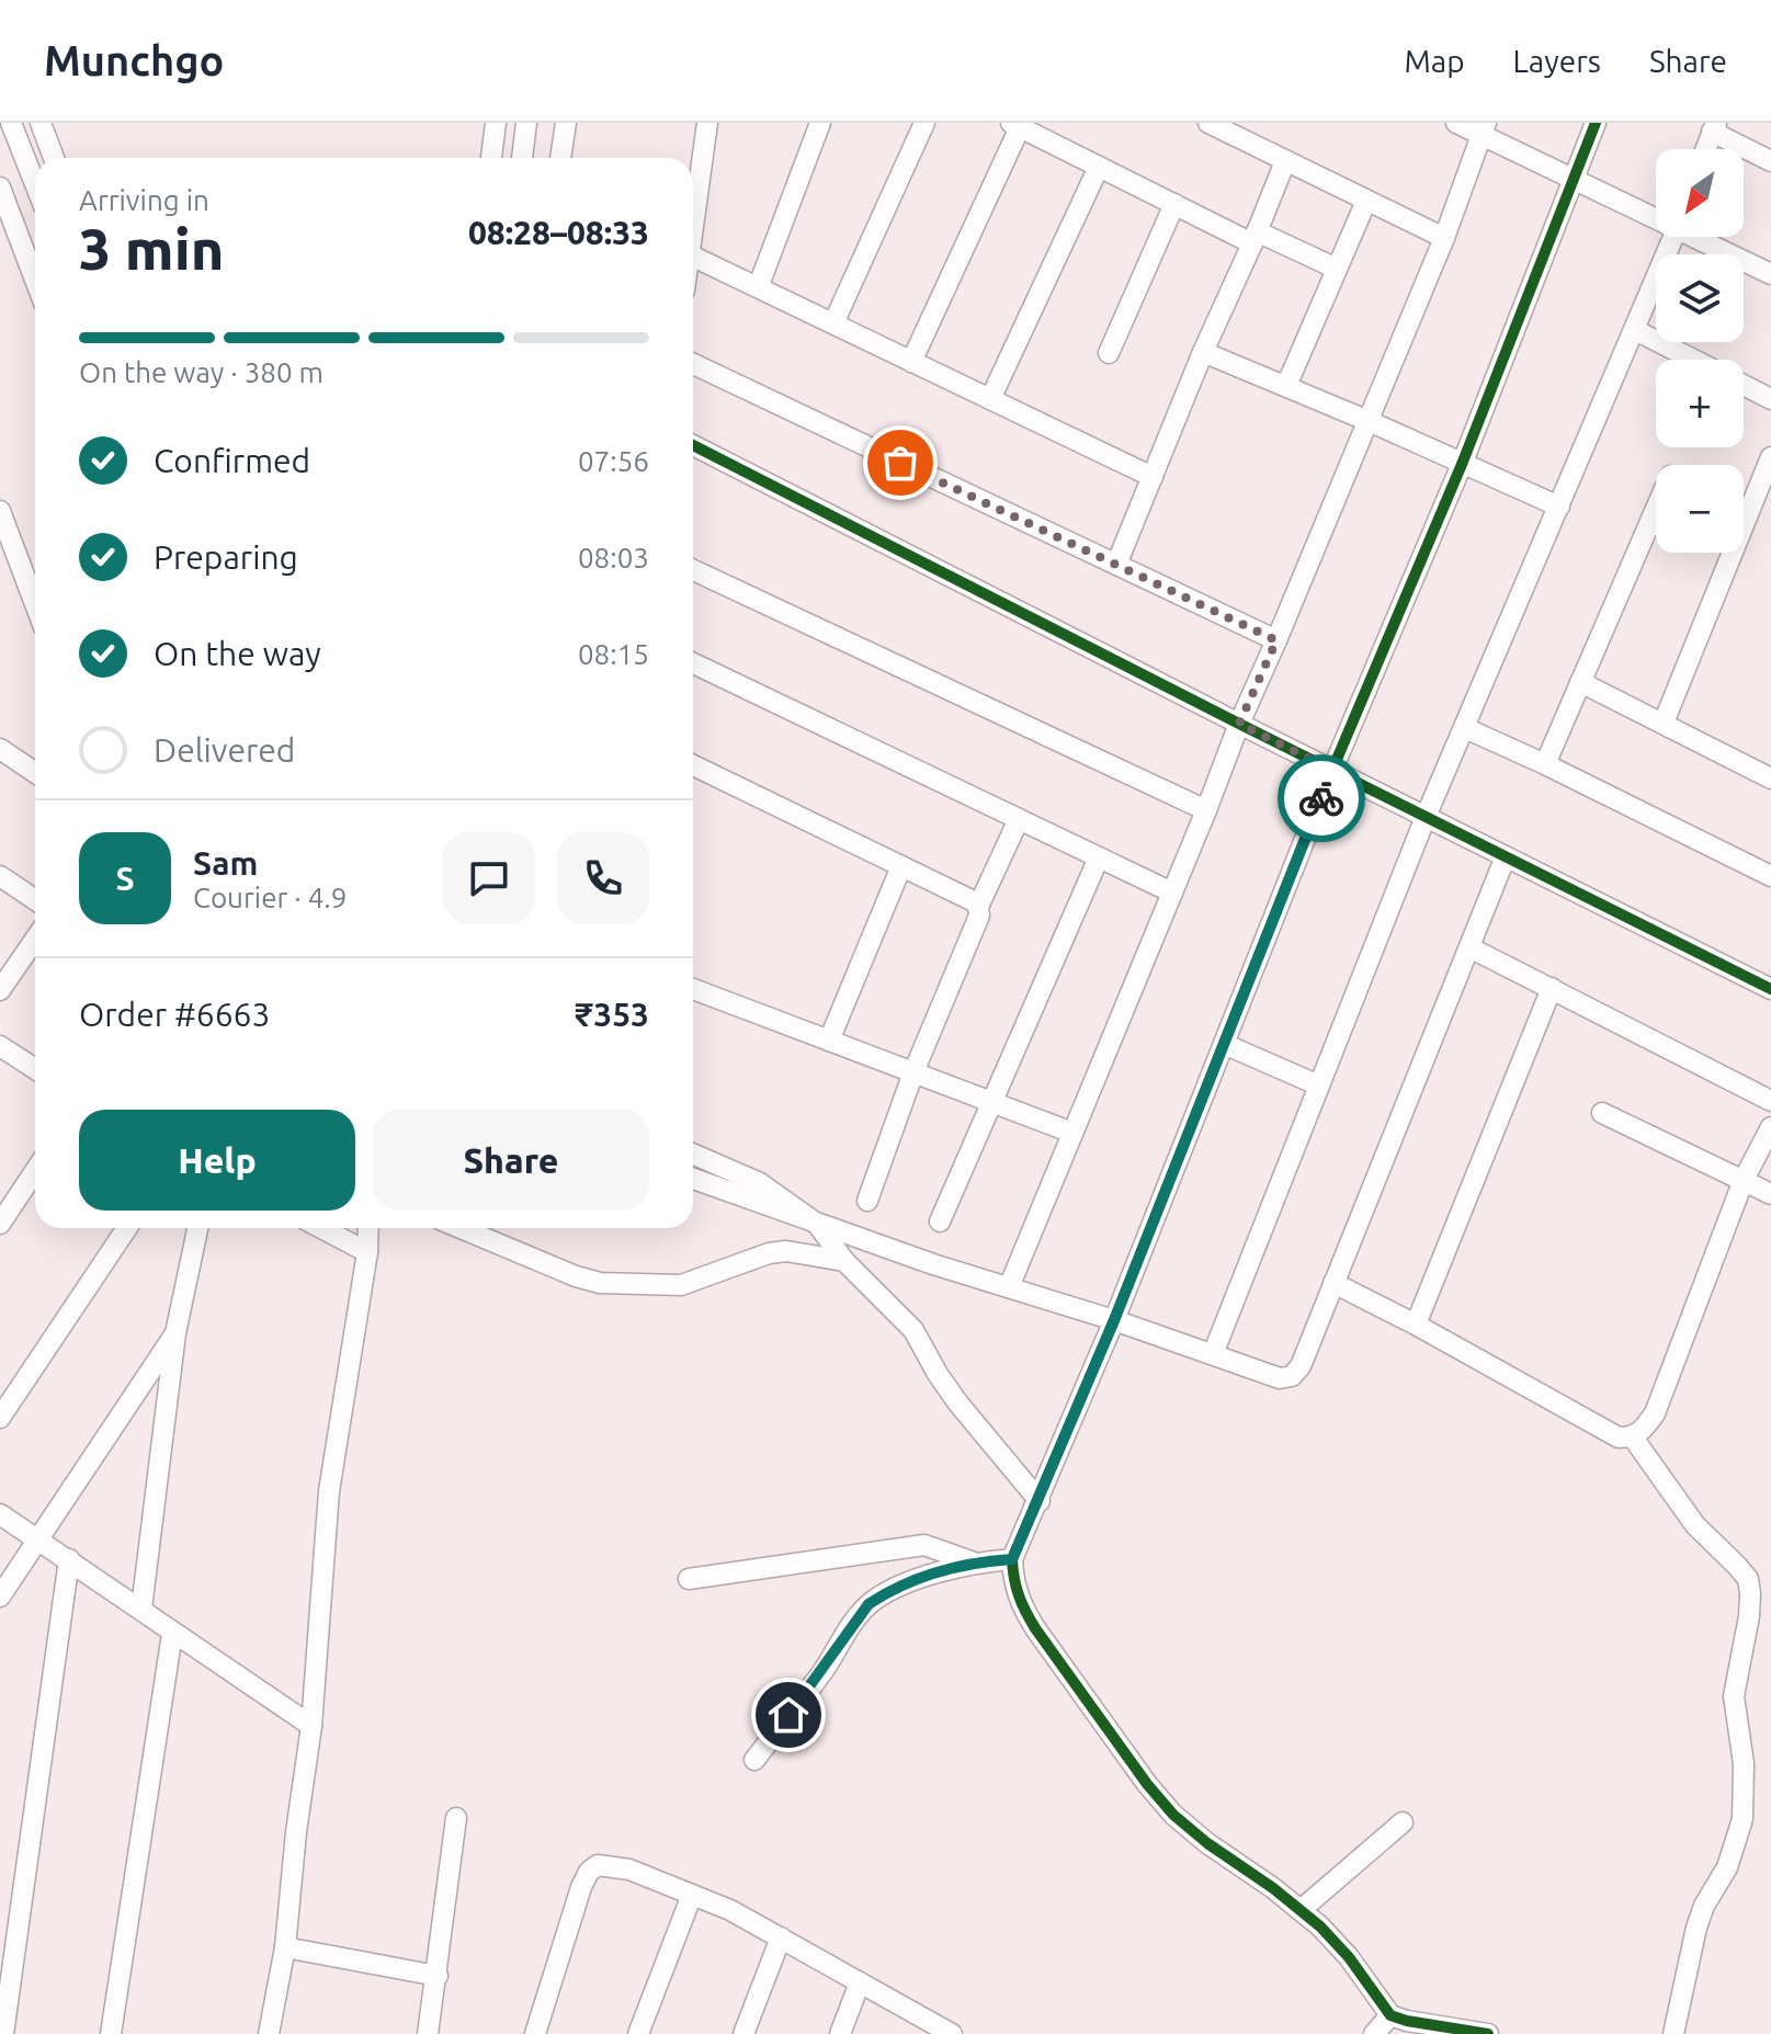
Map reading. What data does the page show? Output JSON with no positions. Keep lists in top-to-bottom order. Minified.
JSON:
{"north":"bottom left","page":{"header":"Munchgo","nav":["Map","Layers","Share"],"map_buttons":["+","−"],"heading":["3 min","Arriving in","08:28–08:33"],"panel":["Sam","Courier · 4.9","Order #6663","₹353"],"bar":"On the way · 380 m","list":[["Confirmed","07:56"],["Preparing","08:03"],["On the way","08:15"],"Delivered"],"round":"S","buttons":["Help","Share"]}}
